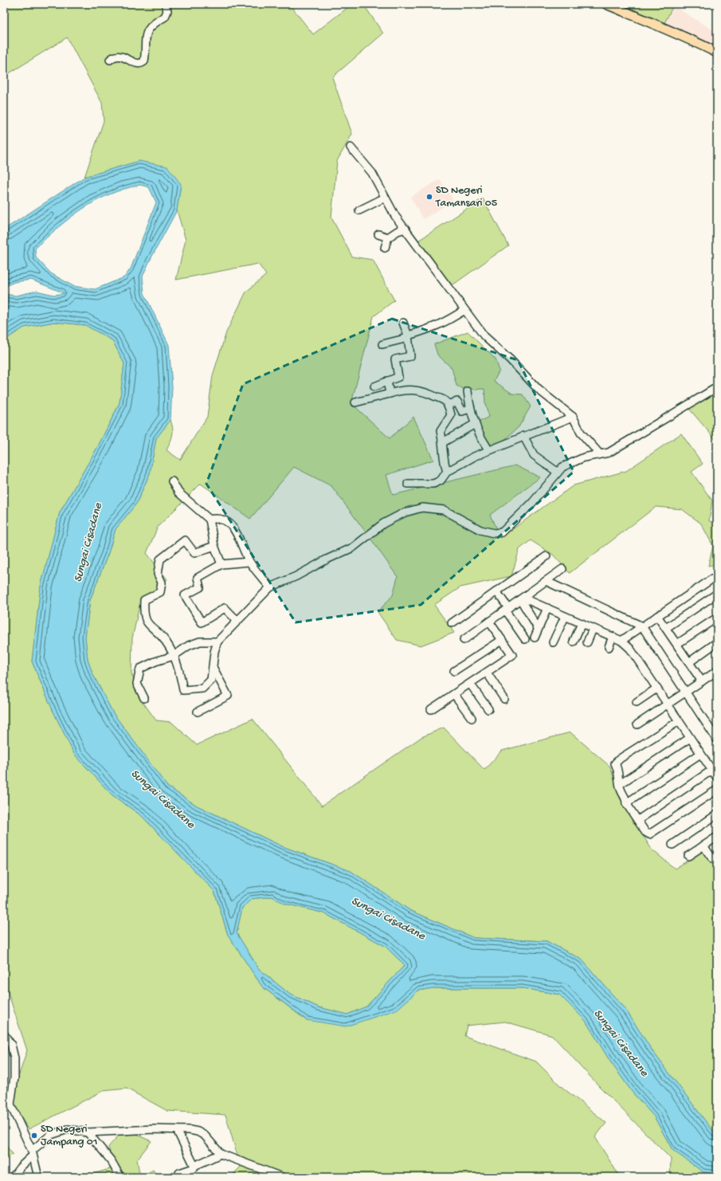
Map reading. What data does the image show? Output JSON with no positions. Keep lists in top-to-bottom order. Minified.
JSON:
{"water":["Sungai Cisadane"],"places":["SD Negeri Tamansari 05","SD Negeri Jampang 01"]}
